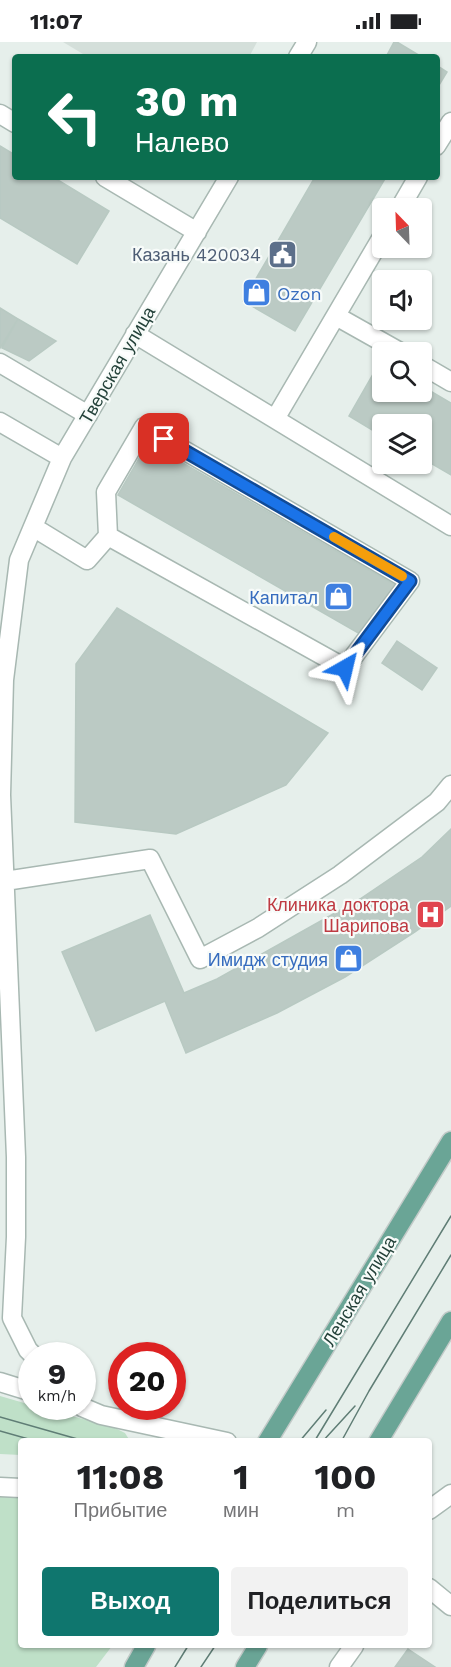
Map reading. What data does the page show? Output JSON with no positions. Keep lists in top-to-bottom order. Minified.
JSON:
{"streets":{"main road":["Ленская улица"],"street":["Тверская улица"]},"places":{"public building":["Казань 420034"],"shop":["Ozon","Капитал","Имидж студия"],"hospital":["Клиника доктора Шарипова"]},"north":"top left","page":{"status":"11:07","turn":["30 m","Налево"],"speed":"9 km/h","limit":"20","eta":["11:08","Прибытие","1","мин","100","m"],"buttons":["Выход","Поделиться"]}}
